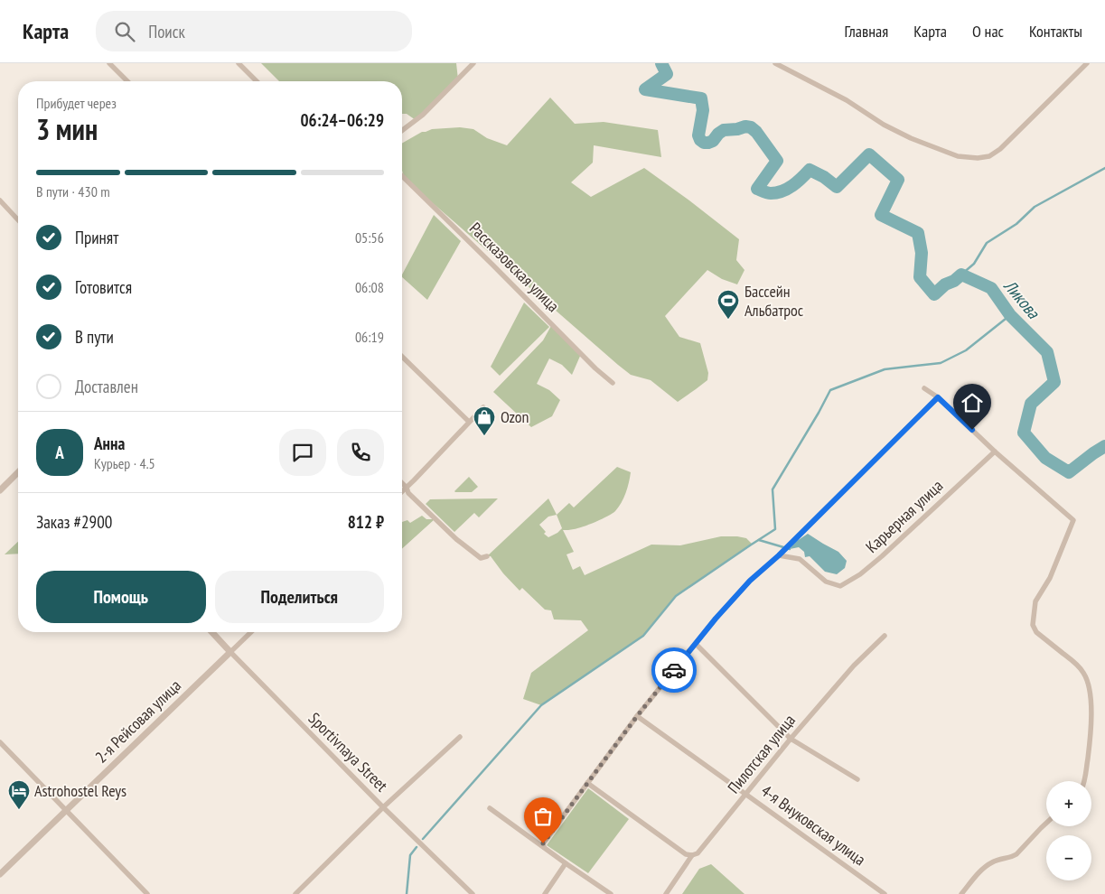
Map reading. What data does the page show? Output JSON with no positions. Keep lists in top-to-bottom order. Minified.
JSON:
{"streets":{"street":["Рассказовская улица","Карьерная улица","2-я Рейсовая улица","Sportivnaya Street","Пилотская улица","4-я Внуковская улица"]},"crossings":[["2-я Рейсовая улица","Sportivnaya Street"],["Пилотская улица","4-я Внуковская улица"]],"water":["Ликова"],"places":{"sports":["Бассейн Альбатрос"],"shop":["Ozon"],"hotel":["Astrohostel Reys"]},"page":{"header":"Карта","search":"Поиск","nav":["Главная","Карта","О нас","Контакты"],"heading":["3 мин","Прибудет через","06:24–06:29"],"panel":["Анна","Курьер · 4.5","Заказ #2900","812 ₽"],"bar":"В пути · 430 m","list":[["Принят","05:56"],["Готовится","06:08"],["В пути","06:19"],"Доставлен"],"round":"А","buttons":["Помощь","Поделиться"],"map_buttons":["+","−"]}}
